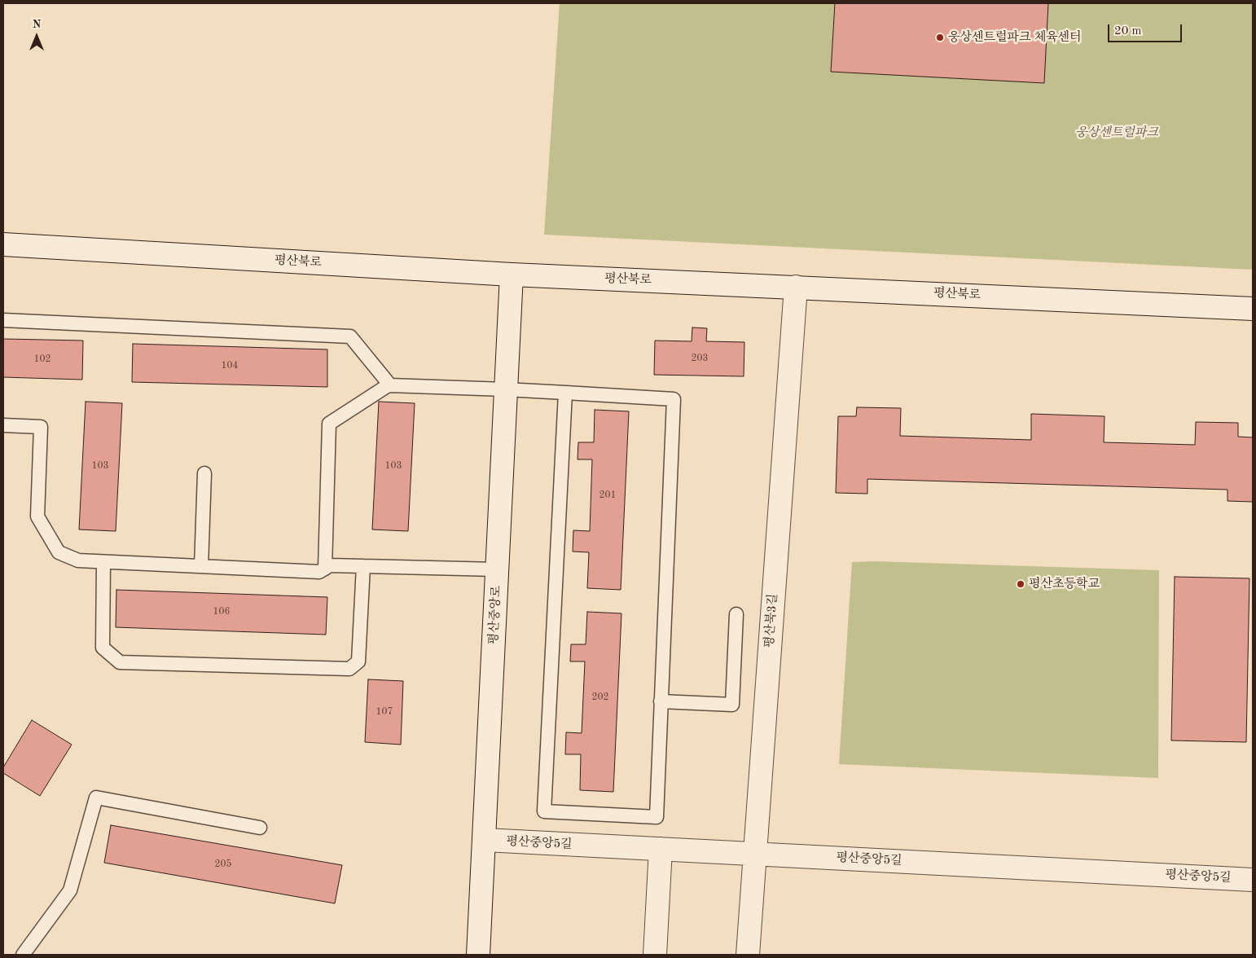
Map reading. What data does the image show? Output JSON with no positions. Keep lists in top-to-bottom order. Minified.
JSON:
{"streets":{"street":["평산북로","평산중앙로","평산북3길","평산중앙5길"]},"crossings":[["평산북로","평산중앙로"],["평산북로","평산북3길"],["평산중앙로","평산중앙5길"],["평산북3길","평산중앙5길"]],"parks":["웅상센트럴파크"],"places":["웅상센트럴파크 체육센터","평산초등학교"],"house_numbers":["203","102","104","103","103","201","106","202","107","205"],"scale_bar":"20 m","north":"top"}
